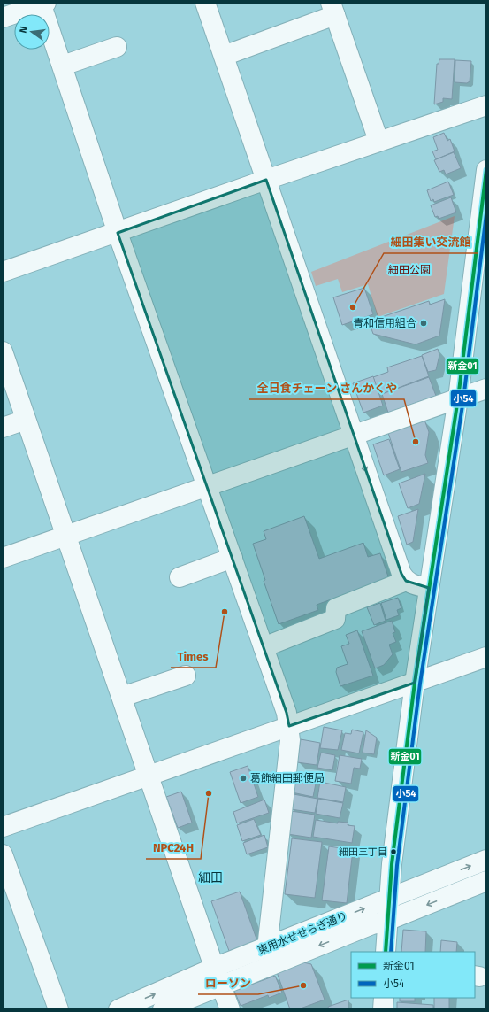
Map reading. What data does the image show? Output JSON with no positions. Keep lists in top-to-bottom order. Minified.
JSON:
{"streets":{"street":["東用水せせらぎ通り"]},"districts":["細田"],"parks":["細田公園"],"places":["細田集い交流館","青和信用組合","全日食チェーン さんかくや","Times","葛飾細田郵便局","NPC24H","細田三丁目","ローソン"],"lines":["transit line 新金01","transit line 小54"],"legend":["新金01","小54"],"north":"left"}
